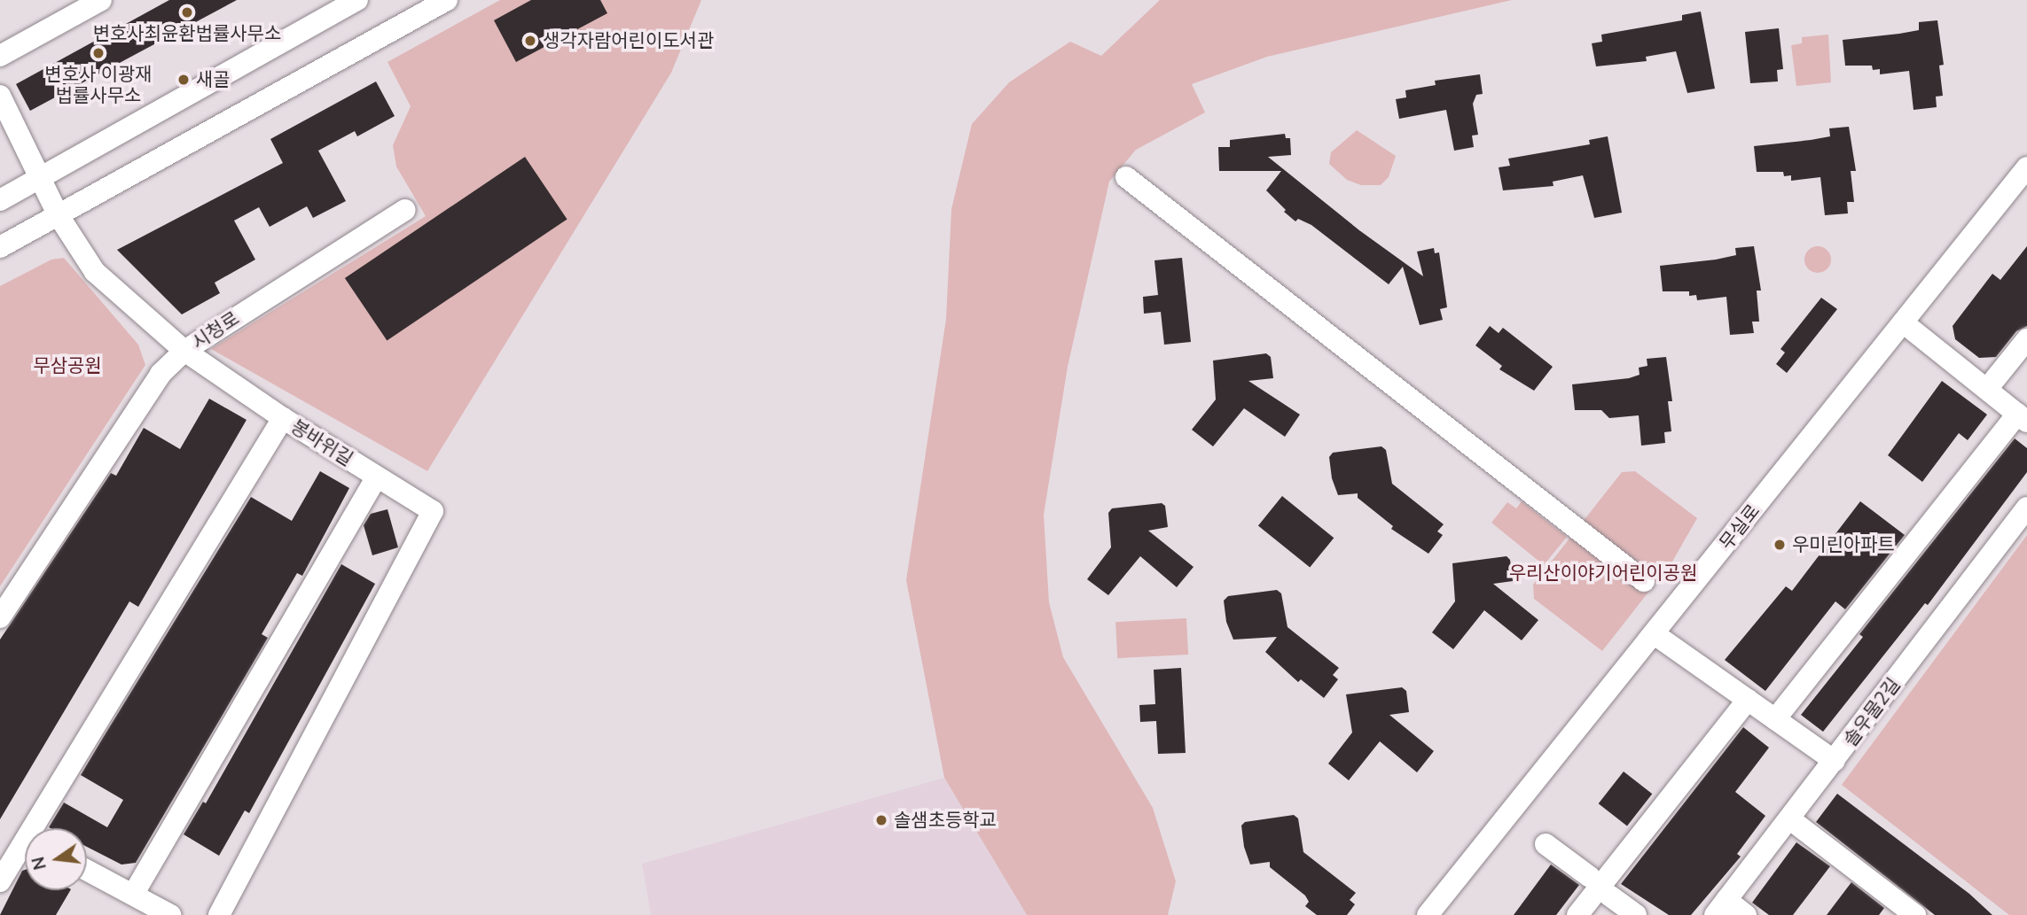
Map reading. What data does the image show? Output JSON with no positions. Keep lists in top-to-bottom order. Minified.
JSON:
{"streets":{"street":["시청로","봉바위길","무실로","솔우물2길"]},"parks":["무삼공원","우리산이야기어린이공원"],"places":["변호사최윤환법률사무소","생각자람어린이도서관","변호사 이광재 법률사무소","새골","우미린아파트","솔샘초등학교"],"north":"left"}
